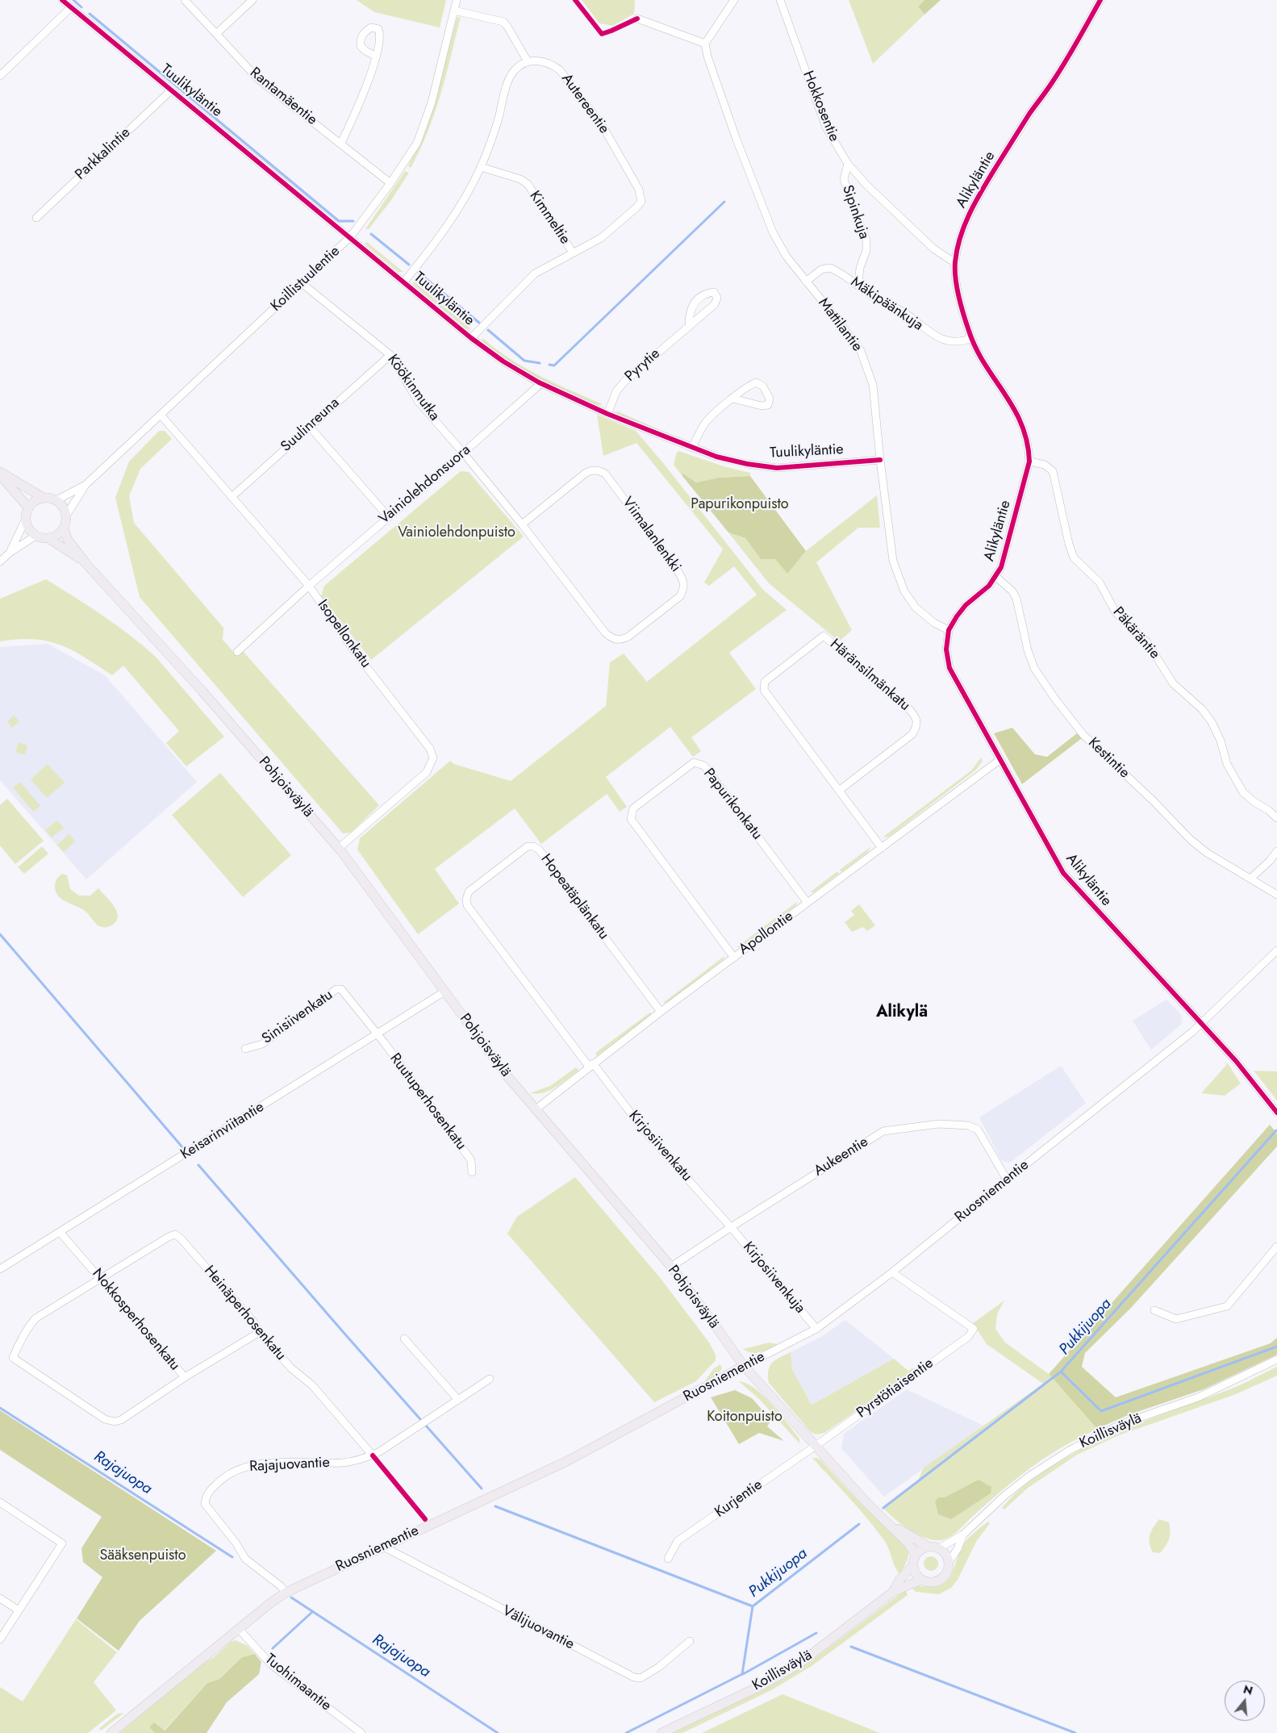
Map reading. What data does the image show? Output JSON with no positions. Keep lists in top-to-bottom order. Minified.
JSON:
{"streets":{"main road":["Pohjoisväylä","Ruosniementie","Koillisväylä"],"street":["Tuulikyläntie","Rantamäentie","Autereentie","Hokkosentie","Parkkalintie","Alikyläntie","Sipinkuja","Kimmeltie","Koillistuulentie","Mäkipäänkuja","Mattilantie","Pyrytie","Köökinmutka","Suulinreuna","Vainiolehdonsuora","Viimalanlenkki","Päkäräntie","Isopellonkatu","Häränsilmänkatu","Kestintie","Papurikonkatu","Hopeatäplänkatu","Apollontie","Sinisiivenkatu","Ruutuperhosenkatu","Keisarinviitantie","Kirjosiivenkatu","Aukeentie","Kirjosiivenkuja","Heinäperhosenkatu","Nokkosperhosenkatu","Pyrstötiaisentie","Rajajuovantie","Kurjentie","Välijuovantie","Tuohimaantie"]},"crossings":[["Tuulikyläntie","Autereentie"],["Tuulikyläntie","Parkkalintie"],["Tuulikyläntie","Koillistuulentie"],["Tuulikyläntie","Mattilantie"],["Tuulikyläntie","Pyrytie"],["Tuulikyläntie","Vainiolehdonsuora"],["Rantamäentie","Koillistuulentie"],["Autereentie","Kimmeltie"],["Hokkosentie","Alikyläntie"],["Hokkosentie","Sipinkuja"],["Alikyläntie","Mäkipäänkuja"],["Alikyläntie","Mattilantie"],["Alikyläntie","Päkäräntie"],["Alikyläntie","Kestintie"],["Alikyläntie","Apollontie"],["Alikyläntie","Ruosniementie"],["Sipinkuja","Mäkipäänkuja"],["Koillistuulentie","Köökinmutka"],["Koillistuulentie","Isopellonkatu"],["Koillistuulentie","Pohjoisväylä"],["Mäkipäänkuja","Mattilantie"],["Köökinmutka","Suulinreuna"],["Köökinmutka","Vainiolehdonsuora"],["Köökinmutka","Viimalanlenkki"],["Suulinreuna","Isopellonkatu"],["Vainiolehdonsuora","Viimalanlenkki"],["Vainiolehdonsuora","Isopellonkatu"],["Isopellonkatu","Pohjoisväylä"],["Häränsilmänkatu","Apollontie"],["Pohjoisväylä","Apollontie"],["Pohjoisväylä","Keisarinviitantie"],["Pohjoisväylä","Aukeentie"],["Pohjoisväylä","Ruosniementie"],["Pohjoisväylä","Pyrstötiaisentie"],["Pohjoisväylä","Koillisväylä"],["Pohjoisväylä","Kurjentie"],["Papurikonkatu","Apollontie"],["Hopeatäplänkatu","Apollontie"],["Hopeatäplänkatu","Kirjosiivenkatu"],["Apollontie","Kirjosiivenkatu"],["Sinisiivenkatu","Ruutuperhosenkatu"],["Sinisiivenkatu","Keisarinviitantie"],["Ruutuperhosenkatu","Keisarinviitantie"],["Keisarinviitantie","Nokkosperhosenkatu"],["Kirjosiivenkatu","Aukeentie"],["Kirjosiivenkatu","Kirjosiivenkuja"],["Aukeentie","Ruosniementie"],["Aukeentie","Kirjosiivenkuja"],["Ruosniementie","Kirjosiivenkuja"],["Ruosniementie","Pyrstötiaisentie"],["Ruosniementie","Rajajuovantie"],["Ruosniementie","Välijuovantie"],["Ruosniementie","Tuohimaantie"],["Heinäperhosenkatu","Nokkosperhosenkatu"],["Heinäperhosenkatu","Rajajuovantie"],["Pyrstötiaisentie","Kurjentie"]],"districts":["Alikylä"],"water":["Pukkijuopa","Rajajuopa"],"parks":["Papurikonpuisto","Vainiolehdonpuisto","Koitonpuisto","Sääksenpuisto"],"north":"top"}
